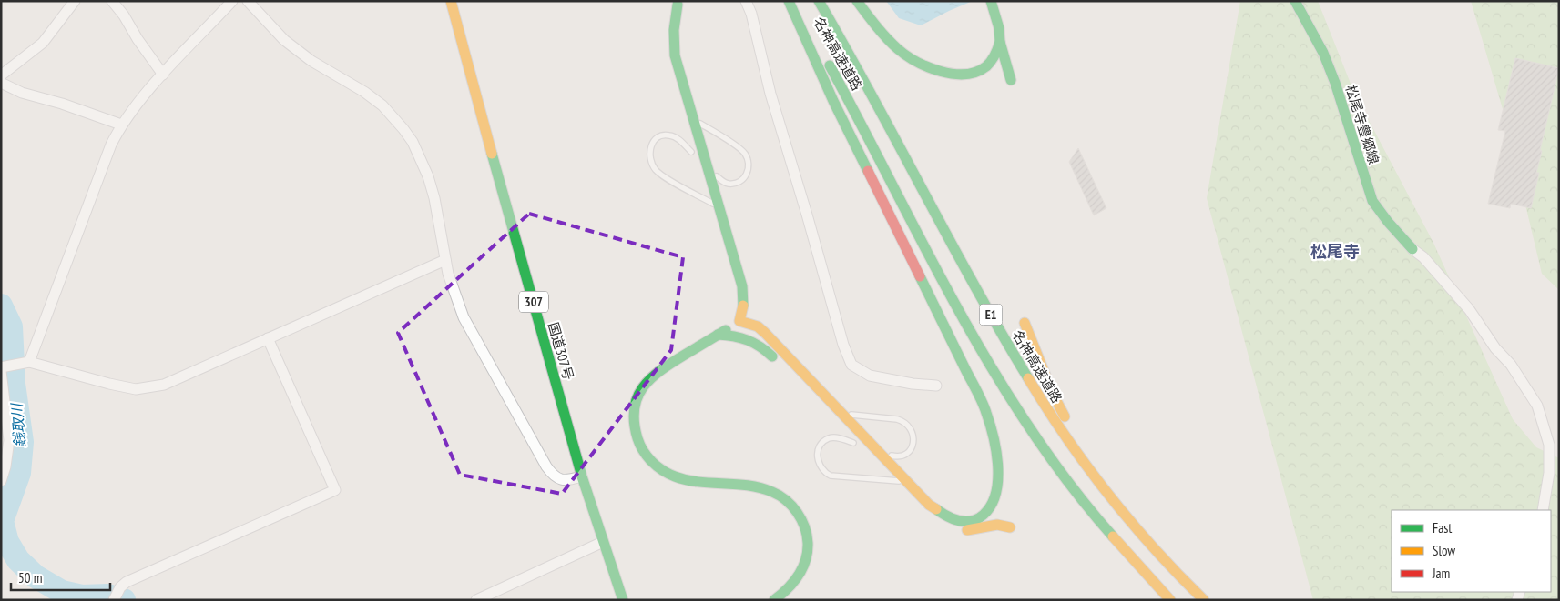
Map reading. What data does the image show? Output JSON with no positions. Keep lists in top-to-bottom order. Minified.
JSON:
{"streets":{"main road":["名神高速道路","松尾寺豊郷線","307","E1","国道307号"]},"districts":["松尾寺"],"water":["銭取川"],"legend":["Fast","Slow","Jam"],"scale_bar":"50 m"}
